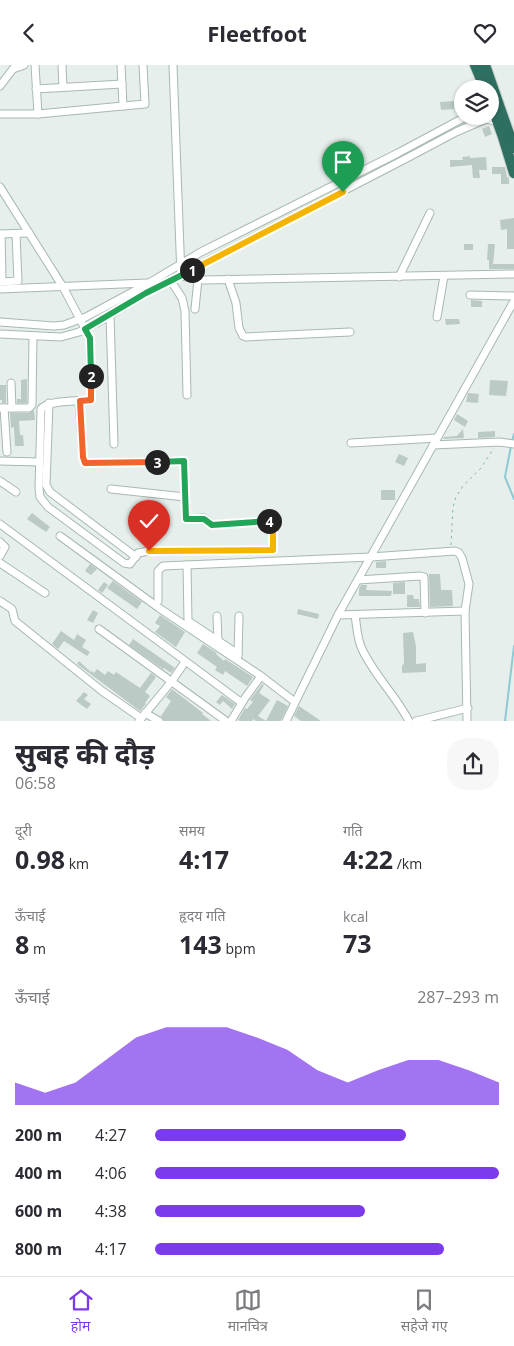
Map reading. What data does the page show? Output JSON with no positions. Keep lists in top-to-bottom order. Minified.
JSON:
{"page":{"header":"Fleetfoot","pins":["1","2","3","4"],"heading":["सुबह की दौड़","06:58"],"stats":[["दूरी","0.98 km"],["समय","4:17"],["गति","4:22 /km"],["ऊँचाई","8 m"],["हृदय गति","143 bpm"],["kcal","73"]],"chart":["ऊँचाई","287–293 m"],"list":[{"name":"200 m","note":"4:27"},{"name":"400 m","note":"4:06"},{"name":"600 m","note":"4:38"},{"name":"800 m","note":"4:17"}],"tabs":["होम","मानचित्र","सहेजे गए"]}}
